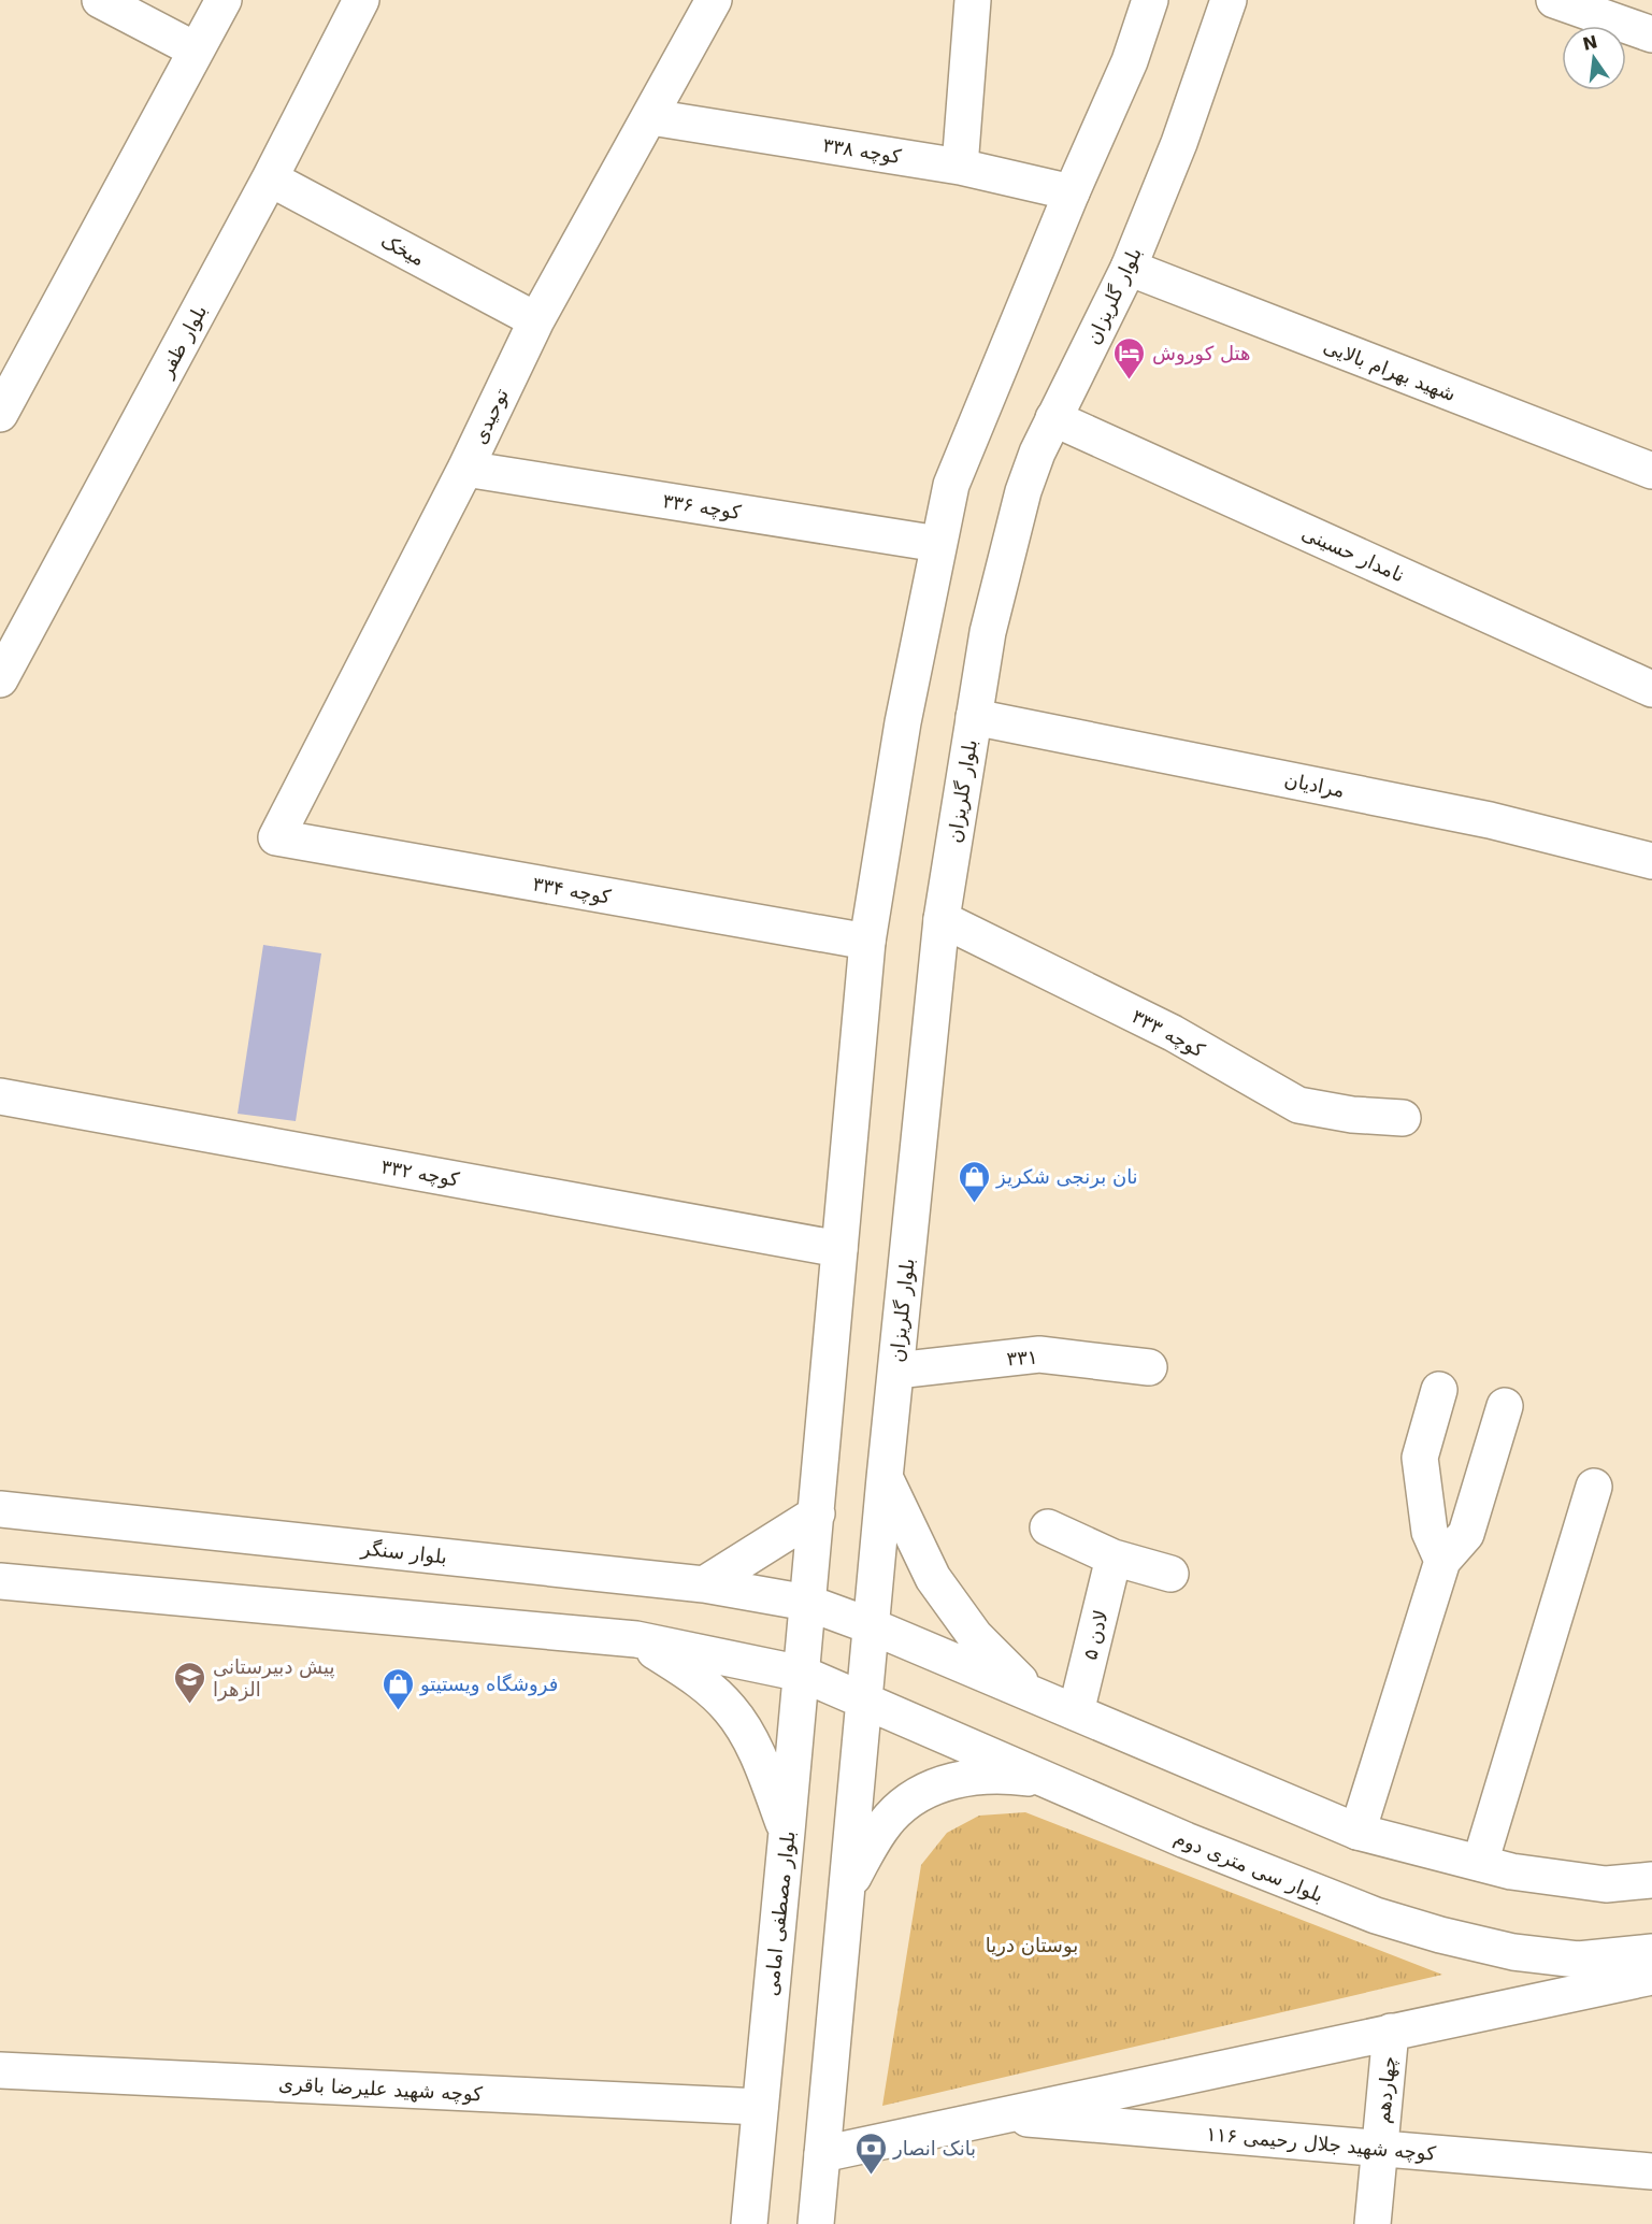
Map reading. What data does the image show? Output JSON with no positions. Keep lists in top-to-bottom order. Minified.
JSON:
{"streets":{"street":["کوچه ۳۳۸","میخک","بلوار گلریزان","بلوار ظفر","شهید بهرام بالایی","توحیدی","کوچه ۳۳۶","نامدار حسینی","مرادیان","کوچه ۳۳۴","کوچه ۳۳۳","کوچه ۳۳۲","۳۳۱","بلوار سنگر","لادن ۵","بلوار سی متری دوم","بلوار مصطفی امامی","کوچه شهید علیرضا باقری","چهاردهم","کوچه شهید جلال رحیمی ۱۱۶"]},"crossings":[["کوچه ۳۳۸","توحیدی"],["میخک","بلوار ظفر"],["میخک","توحیدی"],["بلوار گلریزان","شهید بهرام بالایی"],["بلوار گلریزان","نامدار حسینی"],["بلوار گلریزان","مرادیان"],["بلوار گلریزان","کوچه ۳۳۳"],["بلوار گلریزان","۳۳۱"],["بلوار گلریزان","بلوار سنگر"],["توحیدی","کوچه ۳۳۶"],["توحیدی","کوچه ۳۳۴"],["بلوار سنگر","بلوار مصطفی امامی"],["بلوار سی متری دوم","بلوار مصطفی امامی"],["بلوار مصطفی امامی","کوچه شهید علیرضا باقری"],["چهاردهم","کوچه شهید جلال رحیمی ۱۱۶"]],"parks":["بوستان دریا"],"places":{"hotel":["هتل کوروش"],"shop":["نان برنجی شکریز","فروشگاه ویستیتو"],"school or university":["پیش دبیرستانی الزهرا"],"bank":["بانک انصار"]},"north":"top"}
